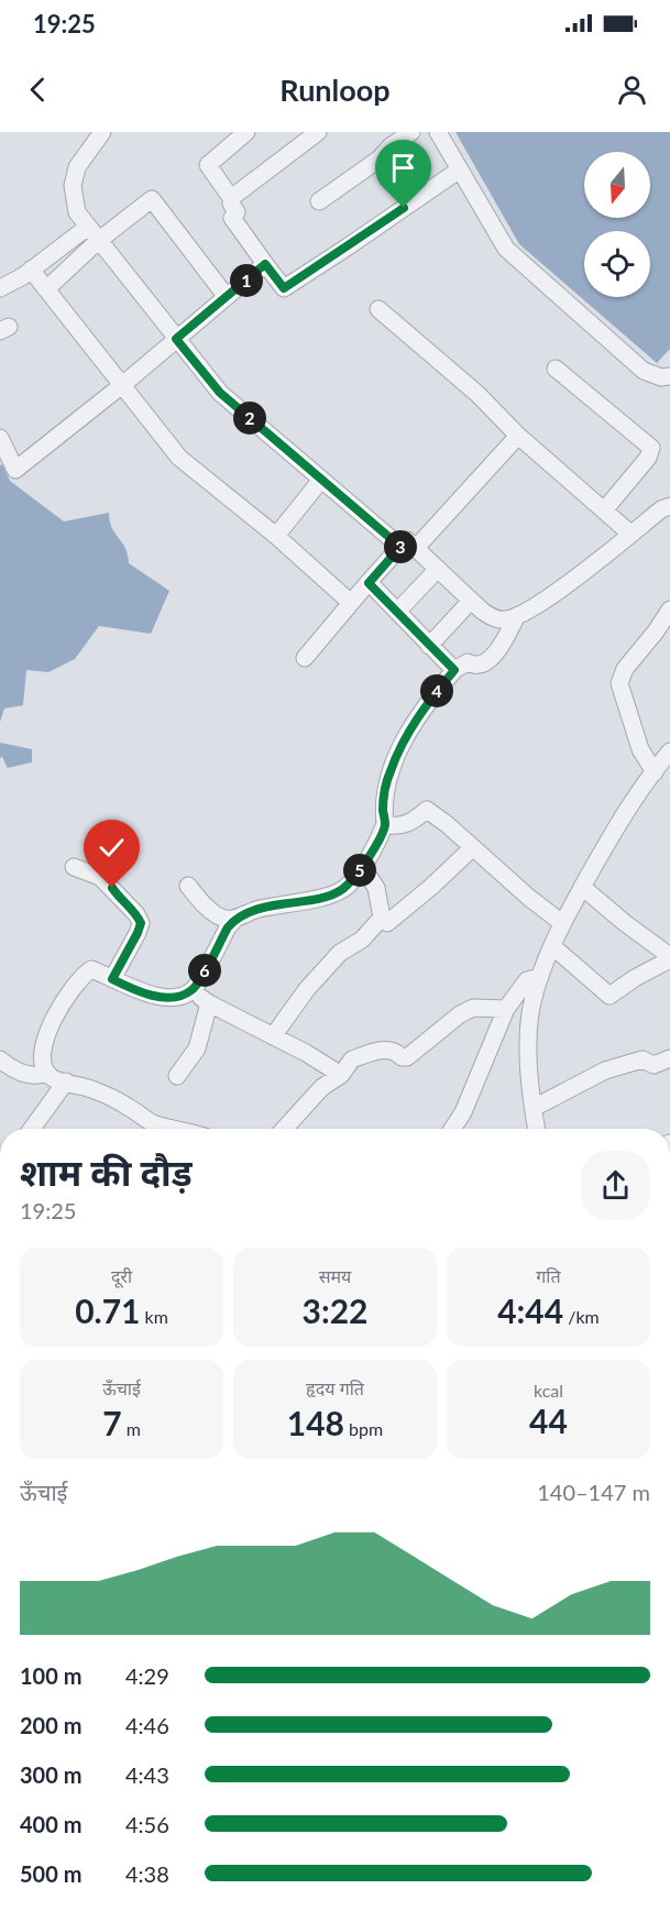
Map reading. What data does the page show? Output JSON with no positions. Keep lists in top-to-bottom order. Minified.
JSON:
{"north":"bottom","page":{"status":"19:25","header":"Runloop","pins":["1","2","3","4","5","6"],"heading":["शाम की दौड़","19:25"],"stats":[["दूरी","0.71 km"],["समय","3:22"],["गति","4:44 /km"],["ऊँचाई","7 m"],["हृदय गति","148 bpm"],["kcal","44"]],"chart":["ऊँचाई","140–147 m"],"list":[{"name":"100 m","note":"4:29"},{"name":"200 m","note":"4:46"},{"name":"300 m","note":"4:43"},{"name":"400 m","note":"4:56"},{"name":"500 m","note":"4:38"}]}}
